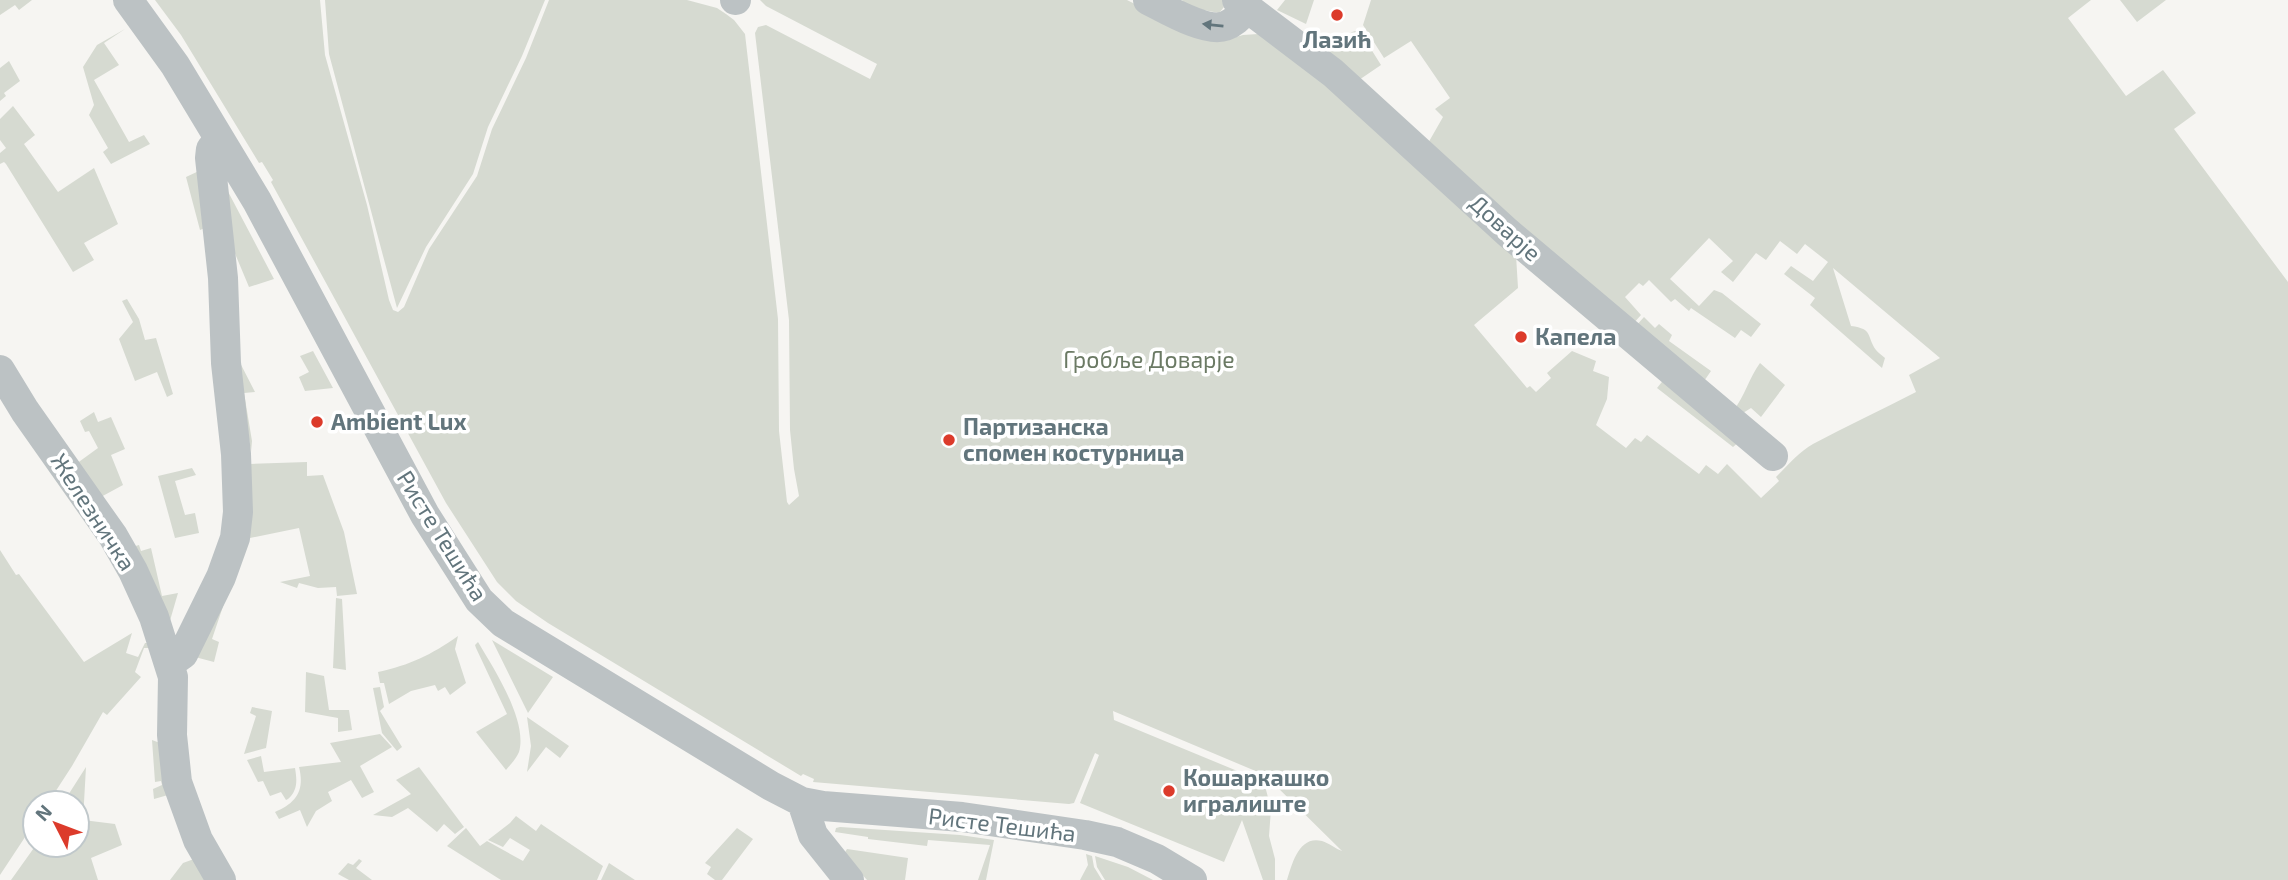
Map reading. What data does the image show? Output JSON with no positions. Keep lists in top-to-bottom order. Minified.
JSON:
{"streets":{"street":["Доварје","Железничка","Ристе Тешића"]},"parks":["Гробље Доварје"],"places":["Лазић","Капела","Ambient Lux","Партизанска спомен костурница","Кошаркашко игралиште"],"north":"top left"}
